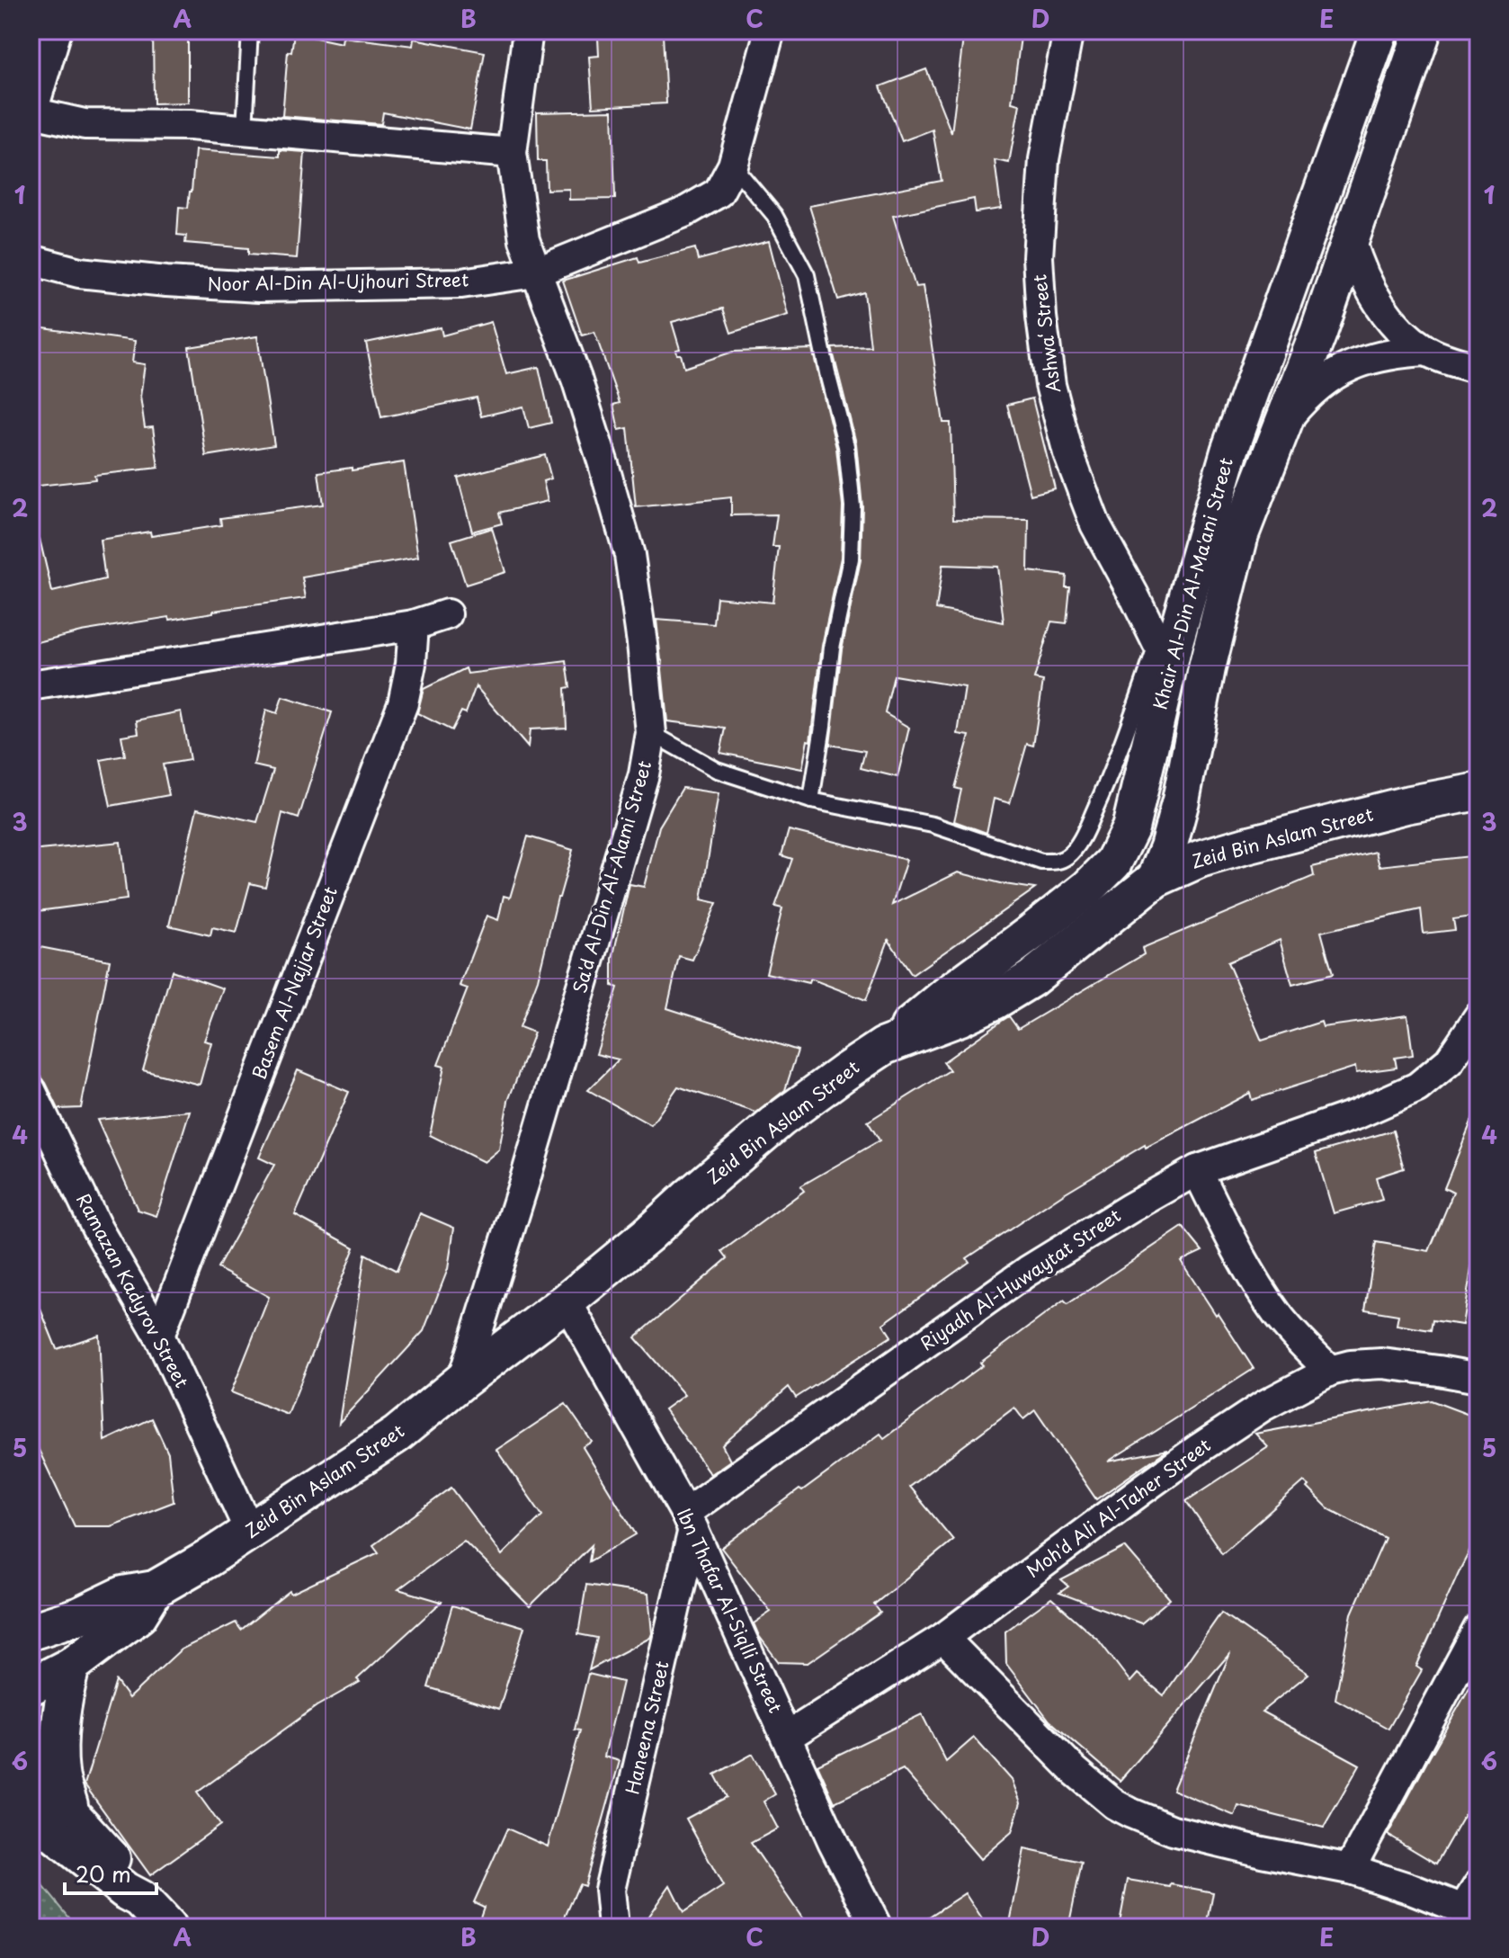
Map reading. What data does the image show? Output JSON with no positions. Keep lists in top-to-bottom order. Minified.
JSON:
{"streets":{"street":["Noor Al-Din Al-Ujhouri Street","Ashwa‘ Street","Khair Al-Din Al-Ma'ani Street","Zeid Bin Aslam Street","Sa'd Al-Din Al-Alami Street","Basem Al-Najjar Street","Riyadh Al-Huwaytat Street","Ramazan Kadyrov Street","Moh'd Ali Al-Taher Street","Ibn Thafar Al-Siqlli Street","Haneena Street"]},"crossings":[["Noor Al-Din Al-Ujhouri Street","Sa'd Al-Din Al-Alami Street"],["Ashwa‘ Street","Khair Al-Din Al-Ma'ani Street"],["Khair Al-Din Al-Ma'ani Street","Zeid Bin Aslam Street"],["Zeid Bin Aslam Street","Sa'd Al-Din Al-Alami Street"],["Zeid Bin Aslam Street","Ramazan Kadyrov Street"],["Zeid Bin Aslam Street","Ibn Thafar Al-Siqlli Street"],["Basem Al-Najjar Street","Ramazan Kadyrov Street"],["Riyadh Al-Huwaytat Street","Ibn Thafar Al-Siqlli Street"],["Riyadh Al-Huwaytat Street","Haneena Street"],["Moh'd Ali Al-Taher Street","Ibn Thafar Al-Siqlli Street"],["Ibn Thafar Al-Siqlli Street","Haneena Street"]],"scale_bar":"20 m","grid":{"columns":["A","B","C","D","E"],"rows":["1","2","3","4","5","6"]}}
